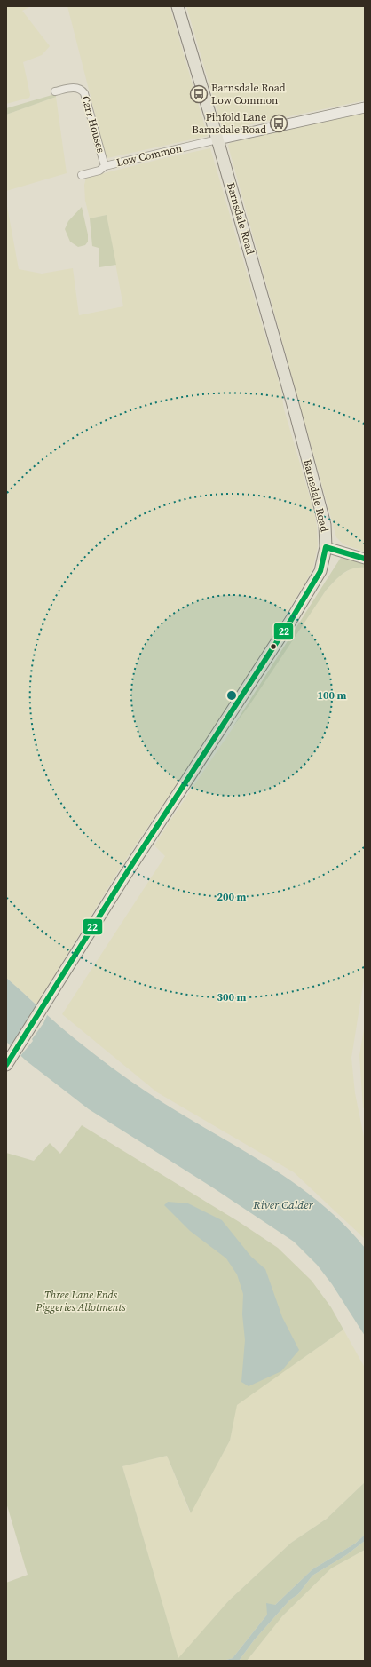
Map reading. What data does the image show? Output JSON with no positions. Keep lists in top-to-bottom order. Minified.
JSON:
{"streets":{"main road":["Barnsdale Road"],"street":["Carr Houses","Low Common"]},"crossings":[["Carr Houses","Low Common"],["Low Common","Barnsdale Road"]],"water":["River Calder"],"parks":["Three Lane Ends Piggeries Allotments"],"places":{"bus stop":["Barnsdale Road Low Common","Pinfold Lane Barnsdale Road"]},"lines":["transit line 22"],"rings":["100 m","200 m","300 m"]}
